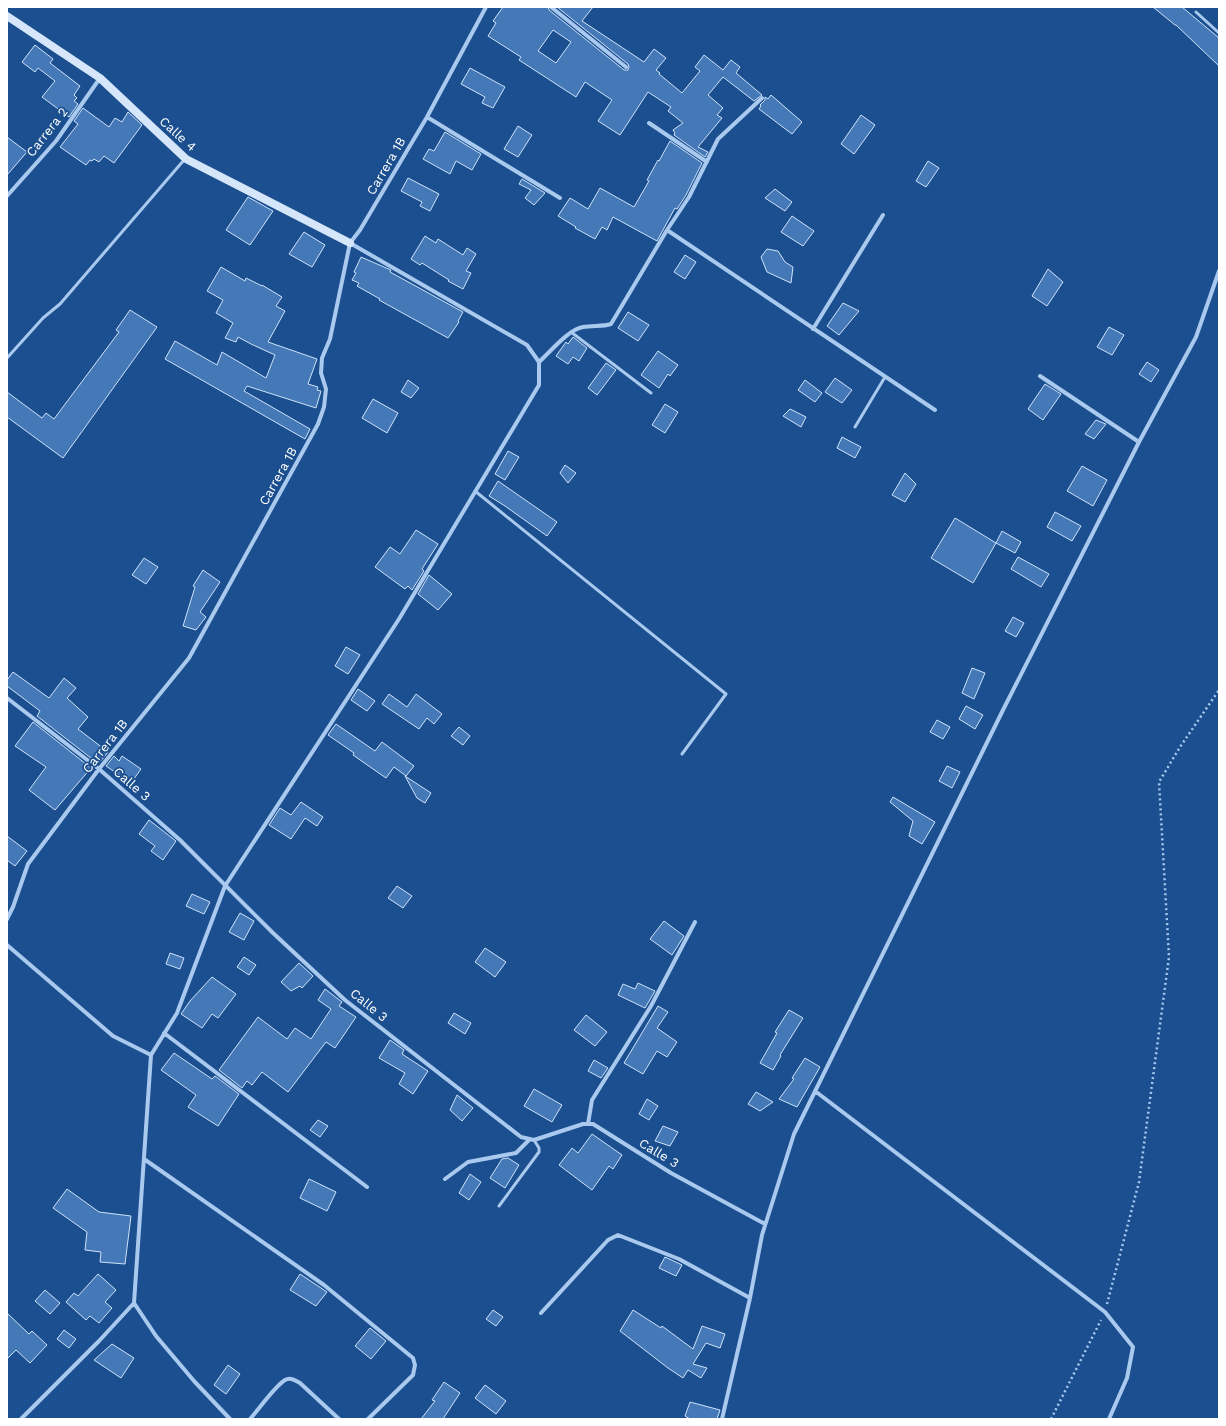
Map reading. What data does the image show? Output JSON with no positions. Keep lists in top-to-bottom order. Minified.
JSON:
{"streets":{"street":["Carrera 2","Calle 4","Carrera 1B","Calle 3"]},"crossings":[["Carrera 2","Calle 4"],["Calle 4","Carrera 1B"],["Carrera 1B","Calle 3"]]}
